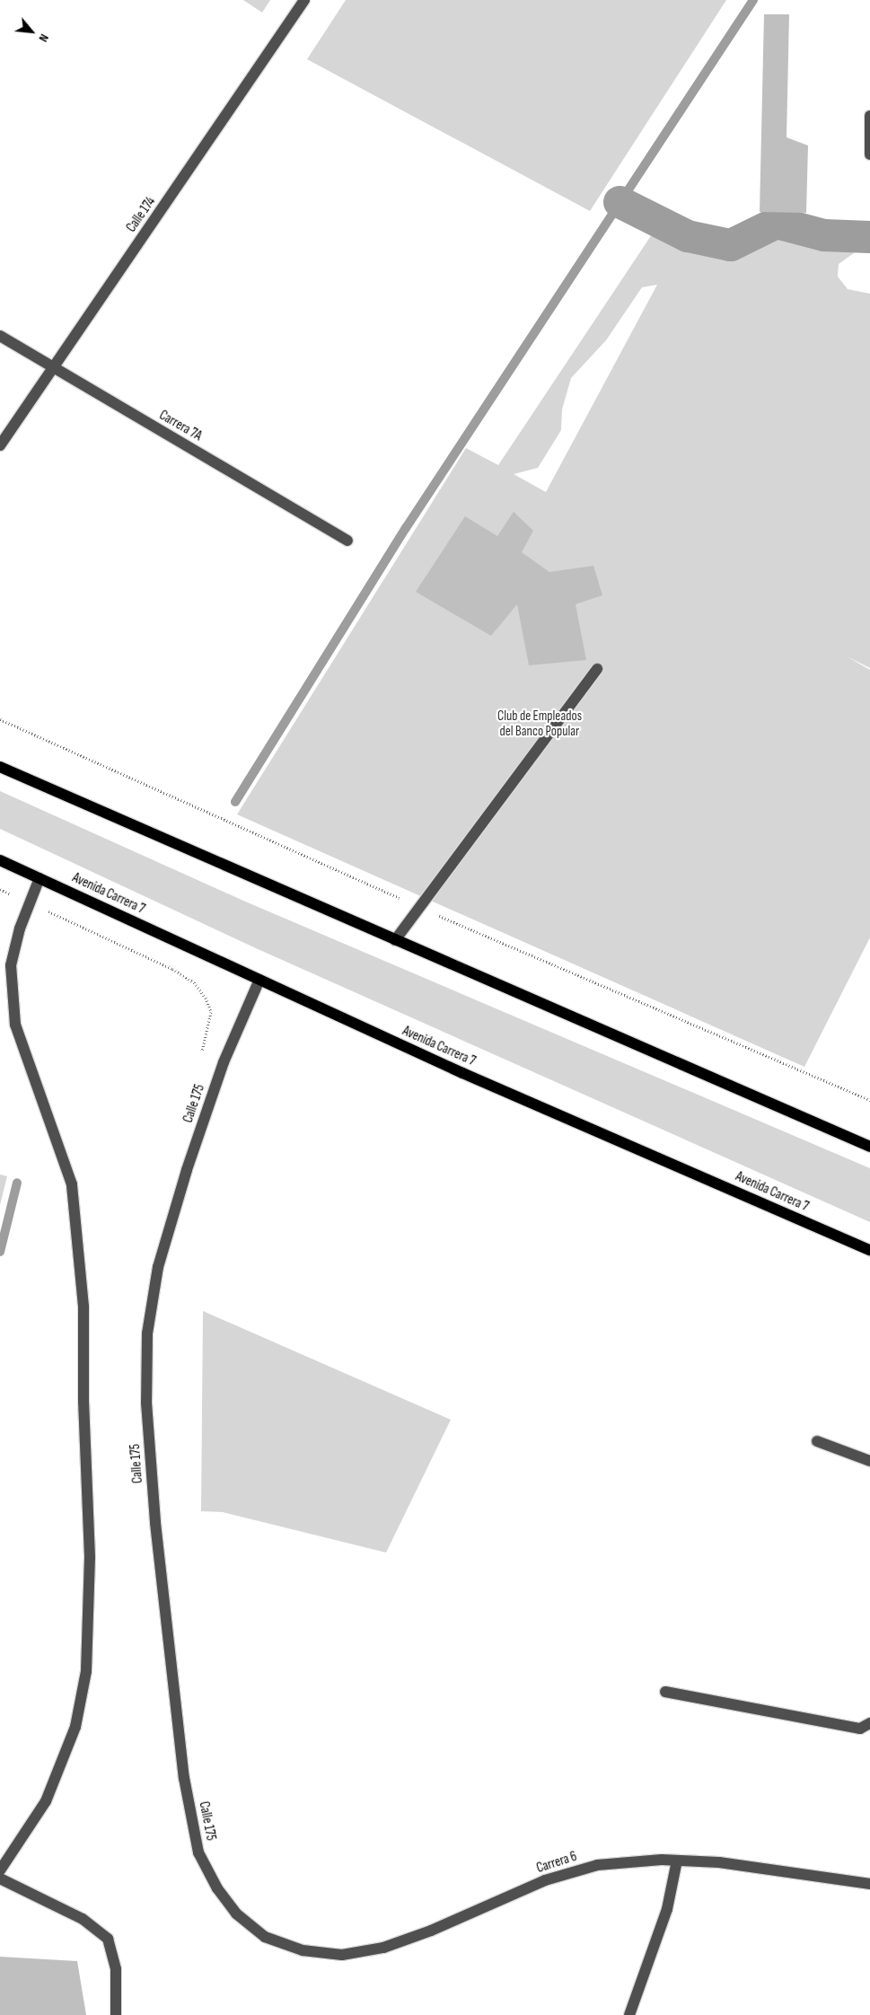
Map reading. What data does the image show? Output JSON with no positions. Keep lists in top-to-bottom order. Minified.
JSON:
{"streets":{"main road":["Avenida Carrera 7"],"street":["Calle 174","Carrera 7A","Calle 175","Carrera 6"]},"crossings":[["Calle 174","Carrera 7A"],["Avenida Carrera 7","Calle 175"],["Calle 175","Carrera 6"]],"parks":["Club de Empleados del Banco Popular"],"north":"bottom right"}
